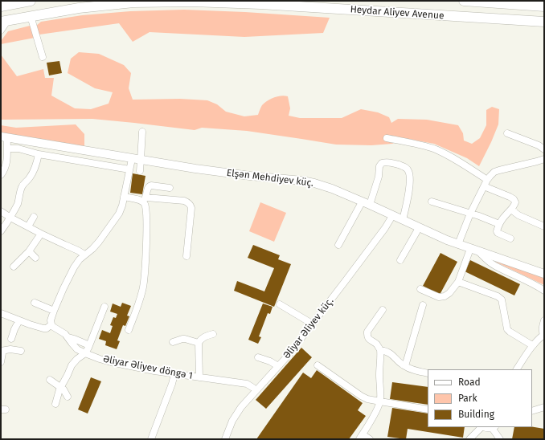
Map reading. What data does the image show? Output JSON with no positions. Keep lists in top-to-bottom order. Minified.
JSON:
{"streets":{"highway":["Heydar Aliyev Avenue"],"main road":["Elşən Mehdiyev küç."],"street":["Əliyar Əliyev küç.","Əliyar Əliyev döngə 1"]},"crossings":[["Elşən Mehdiyev küç.","Əliyar Əliyev küç."],["Əliyar Əliyev küç.","Əliyar Əliyev döngə 1"]],"legend":["Road","Park","Building"]}
